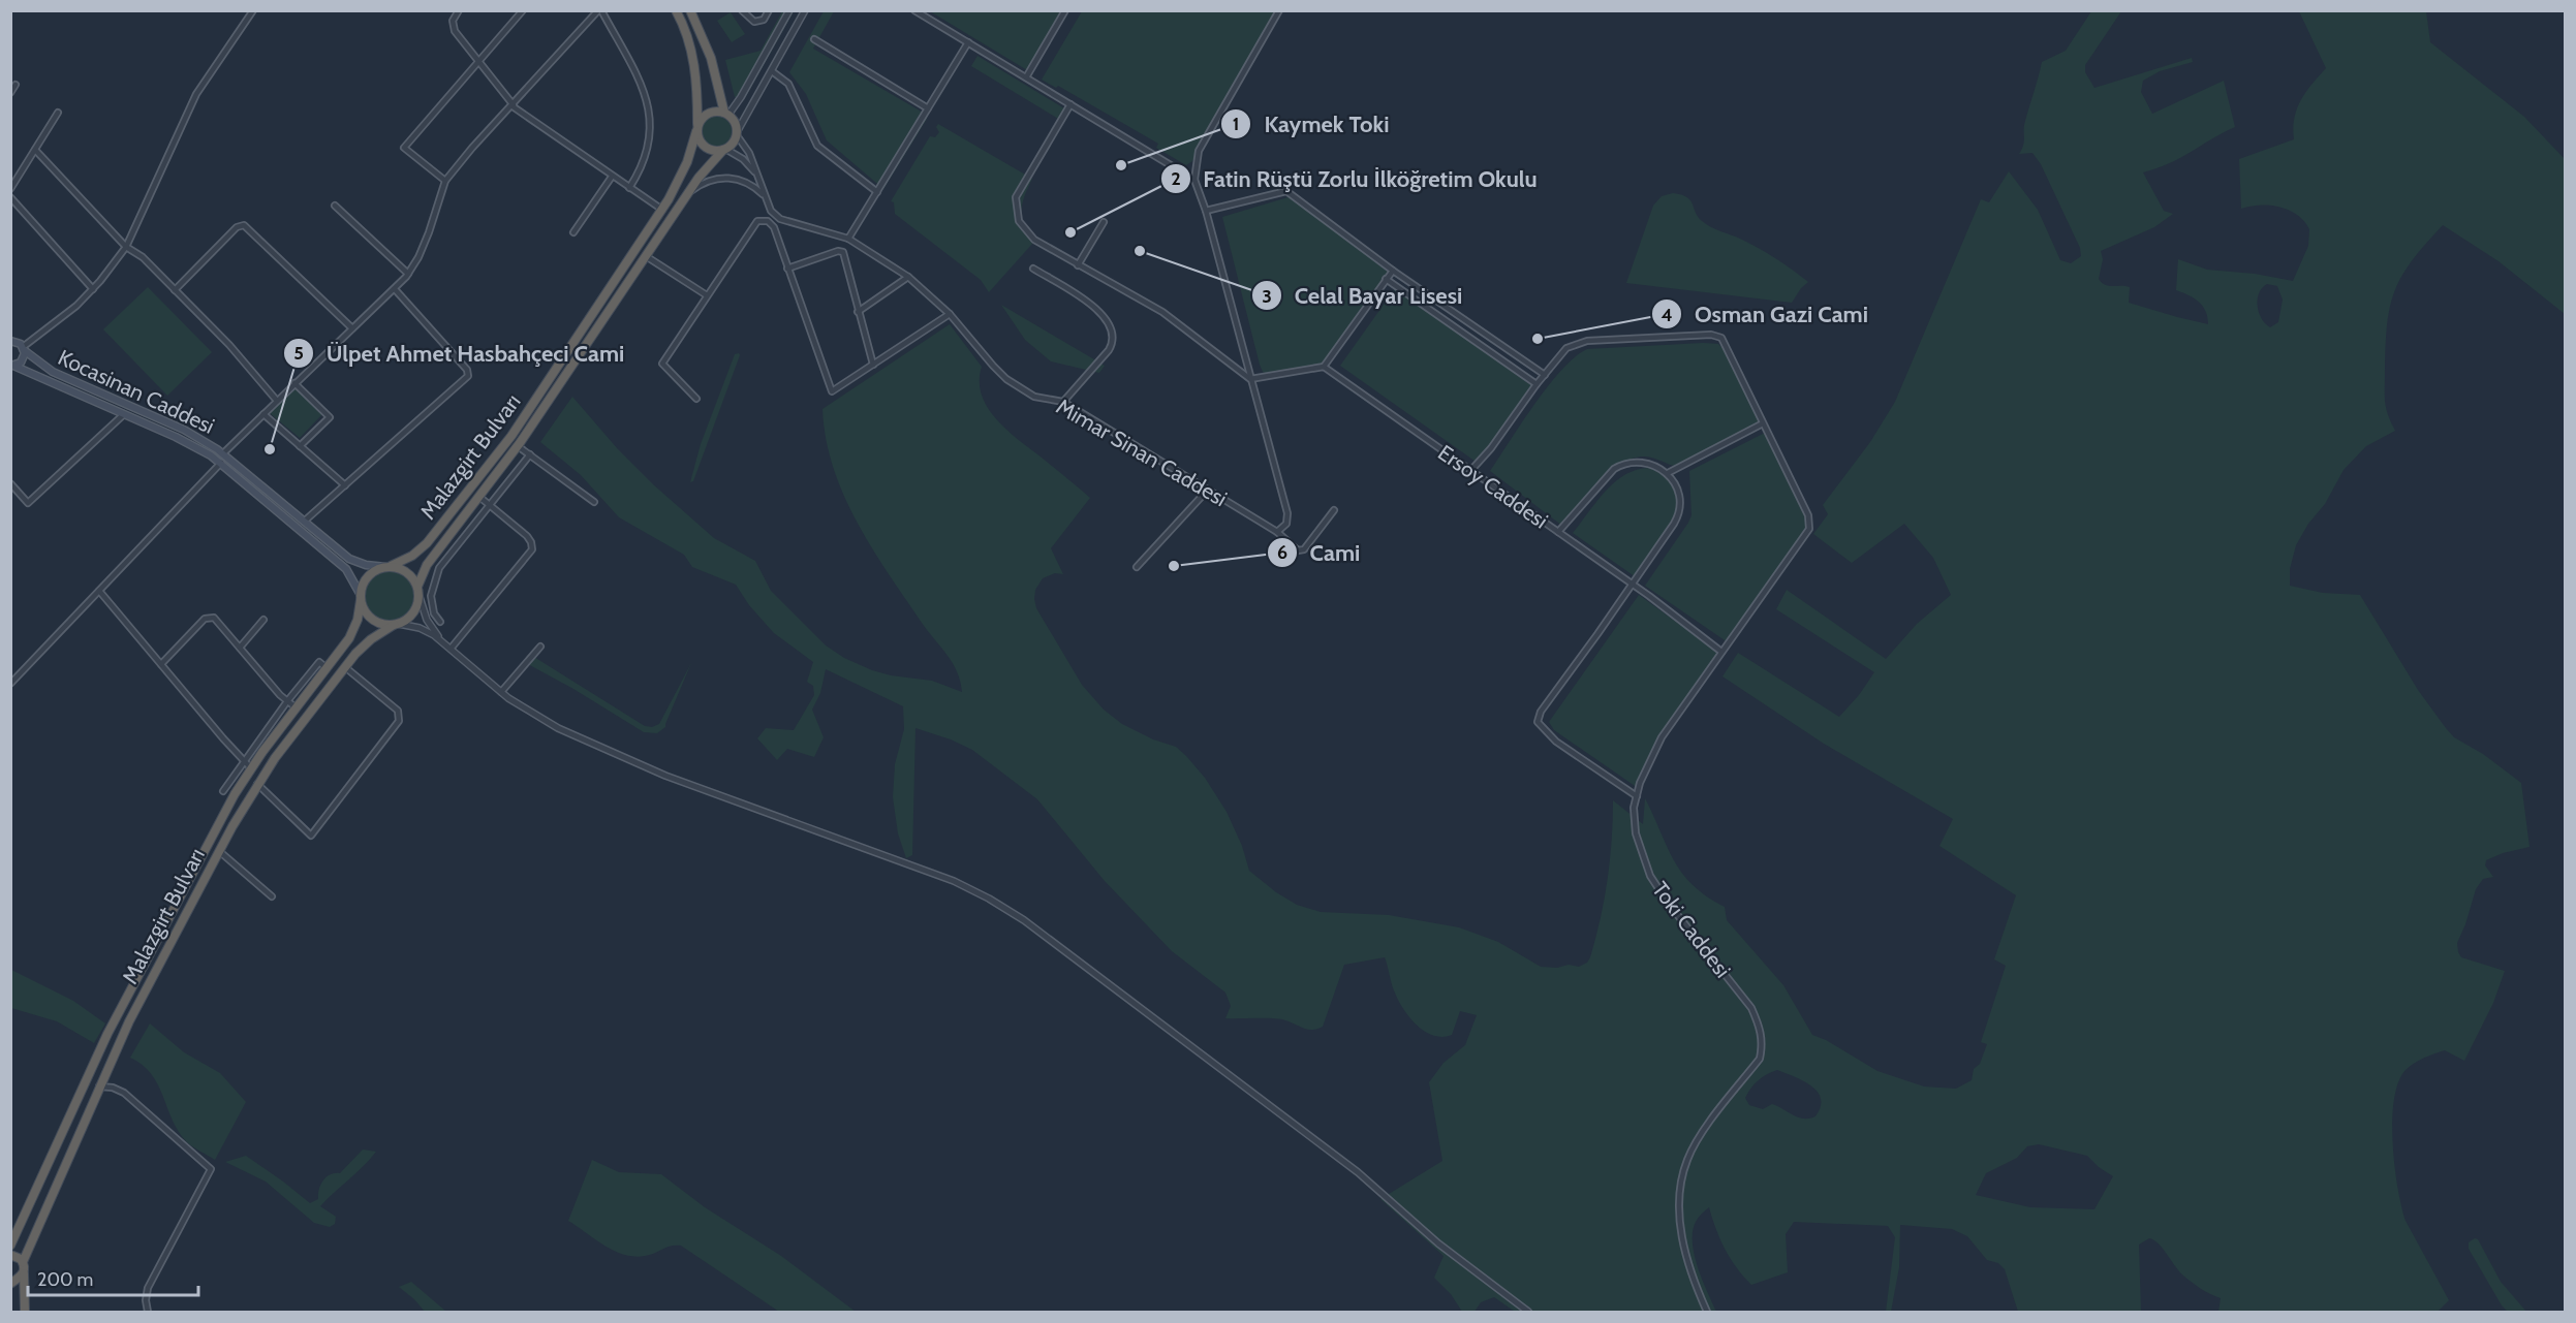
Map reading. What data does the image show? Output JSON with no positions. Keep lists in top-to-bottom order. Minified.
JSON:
{"streets":{"highway":["Malazgirt Bulvarı"],"main road":["Kocasinan Caddesi"],"street":["Mimar Sinan Caddesi","Ersoy Caddesi","Toki Caddesi"]},"crossings":[["Kocasinan Caddesi","Malazgirt Bulvarı"],["Ersoy Caddesi","Toki Caddesi"]],"places":["Kaymek Toki","Fatin Rüştü Zorlu İlköğretim Okulu","Celal Bayar Lisesi","Osman Gazi Cami","Ülpet Ahmet Hasbahçeci Cami","Cami"],"scale_bar":"200 m"}
